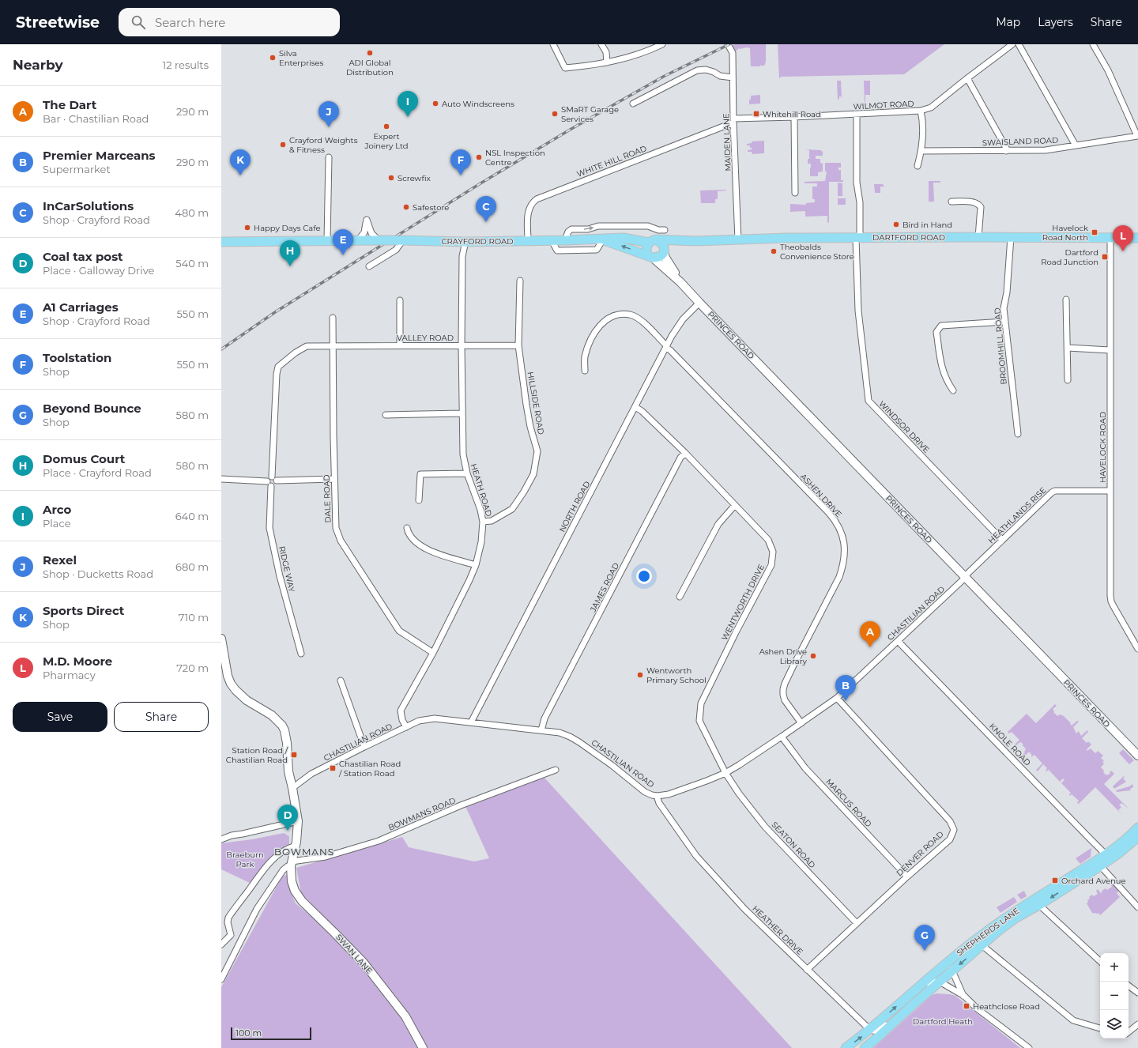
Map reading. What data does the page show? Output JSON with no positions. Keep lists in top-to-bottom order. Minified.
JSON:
{"streets":{"main road":["DARTFORD ROAD","CRAYFORD ROAD","PRINCES ROAD","SHEPHERDS LANE","SWAN LANE"],"street":["WILMOT ROAD","SWAISLAND ROAD","MAIDEN LANE","WHITE HILL ROAD","VALLEY ROAD","BROOMHILL ROAD","HILLSIDE ROAD","WINDSOR DRIVE","HAVELOCK ROAD","HEATH ROAD","ASHEN DRIVE","DALE ROAD","NORTH ROAD","HEATHLANDS RISE","RIDGE WAY","JAMES ROAD","WENTWORTH DRIVE","CHASTILIAN ROAD","KNOLE ROAD","MARCUS ROAD","BOWMANS ROAD","SEATON ROAD","DENVER ROAD","HEATHER DRIVE"]},"crossings":[["WILMOT ROAD","MAIDEN LANE"],["WILMOT ROAD","WHITE HILL ROAD"],["WILMOT ROAD","WINDSOR DRIVE"],["MAIDEN LANE","WHITE HILL ROAD"],["MAIDEN LANE","DARTFORD ROAD"],["WHITE HILL ROAD","CRAYFORD ROAD"],["DARTFORD ROAD","CRAYFORD ROAD"],["DARTFORD ROAD","PRINCES ROAD"],["DARTFORD ROAD","BROOMHILL ROAD"],["DARTFORD ROAD","WINDSOR DRIVE"],["DARTFORD ROAD","HAVELOCK ROAD"],["CRAYFORD ROAD","PRINCES ROAD"],["CRAYFORD ROAD","HEATH ROAD"],["PRINCES ROAD","NORTH ROAD"],["PRINCES ROAD","HEATHLANDS RISE"],["PRINCES ROAD","CHASTILIAN ROAD"],["VALLEY ROAD","HILLSIDE ROAD"],["VALLEY ROAD","HEATH ROAD"],["VALLEY ROAD","DALE ROAD"],["HILLSIDE ROAD","HEATH ROAD"],["WINDSOR DRIVE","HEATHLANDS RISE"],["HAVELOCK ROAD","HEATHLANDS RISE"],["HEATH ROAD","DALE ROAD"],["HEATH ROAD","CHASTILIAN ROAD"],["ASHEN DRIVE","NORTH ROAD"],["ASHEN DRIVE","CHASTILIAN ROAD"],["NORTH ROAD","WENTWORTH DRIVE"],["NORTH ROAD","CHASTILIAN ROAD"],["HEATHLANDS RISE","CHASTILIAN ROAD"],["JAMES ROAD","WENTWORTH DRIVE"],["JAMES ROAD","CHASTILIAN ROAD"],["WENTWORTH DRIVE","CHASTILIAN ROAD"],["WENTWORTH DRIVE","SEATON ROAD"],["CHASTILIAN ROAD","KNOLE ROAD"],["CHASTILIAN ROAD","MARCUS ROAD"],["CHASTILIAN ROAD","SEATON ROAD"],["CHASTILIAN ROAD","DENVER ROAD"],["CHASTILIAN ROAD","HEATHER DRIVE"],["CHASTILIAN ROAD","SWAN LANE"],["KNOLE ROAD","SHEPHERDS LANE"],["MARCUS ROAD","DENVER ROAD"],["BOWMANS ROAD","SWAN LANE"],["SEATON ROAD","DENVER ROAD"],["DENVER ROAD","HEATHER DRIVE"],["HEATHER DRIVE","SHEPHERDS LANE"]],"districts":["BOWMANS"],"parks":["Braeburn Park","Dartford Heath"],"places":{"other":["ADI Global Distribution","Silva Enterprises","Auto Windscreens","SMaRT Garage Services","Expert Joinery Ltd","Crayford Weights & Fitness","NSL Inspection Centre","Screwfix","Safestore","Bird in Hand","Happy Days Cafe","Theobalds Convenience Store","Ashen Drive Library","Wentworth Primary School"],"transit":["Whitehill Road","Havelock Road North","Dartford Road Junction","Station Road / Chastilian Road","Chastilian Road / Station Road","Orchard Avenue","Heathclose Road"]},"scale_bar":"100 m","page":{"header":"Streetwise","search":"Search here","nav":["Map","Layers","Share"],"heading":["Nearby","12 results"],"list":[{"mark":"A","name":"The Dart","note":"Bar · Chastilian Road","value":"290 m"},{"mark":"B","name":"Premier Marceans","note":"Supermarket","value":"290 m"},{"mark":"C","name":"InCarSolutions","note":"Shop · Crayford Road","value":"480 m"},{"mark":"D","name":"Coal tax post","note":"Place · Galloway Drive","value":"540 m"},{"mark":"E","name":"A1 Carriages","note":"Shop · Crayford Road","value":"550 m"},{"mark":"F","name":"Toolstation","note":"Shop","value":"550 m"},{"mark":"G","name":"Beyond Bounce","note":"Shop","value":"580 m"},{"mark":"H","name":"Domus Court","note":"Place · Crayford Road","value":"580 m"},{"mark":"I","name":"Arco","note":"Place","value":"640 m"},{"mark":"J","name":"Rexel","note":"Shop · Ducketts Road","value":"680 m"},{"mark":"K","name":"Sports Direct","note":"Shop","value":"710 m"},{"mark":"L","name":"M.D. Moore","note":"Pharmacy","value":"720 m"}],"pins":["I","J","F","K","C","L","E","H","A","B","D","G"],"buttons":["Save","Share"],"map_buttons":["+","−"],"scale":"100 m"}}
